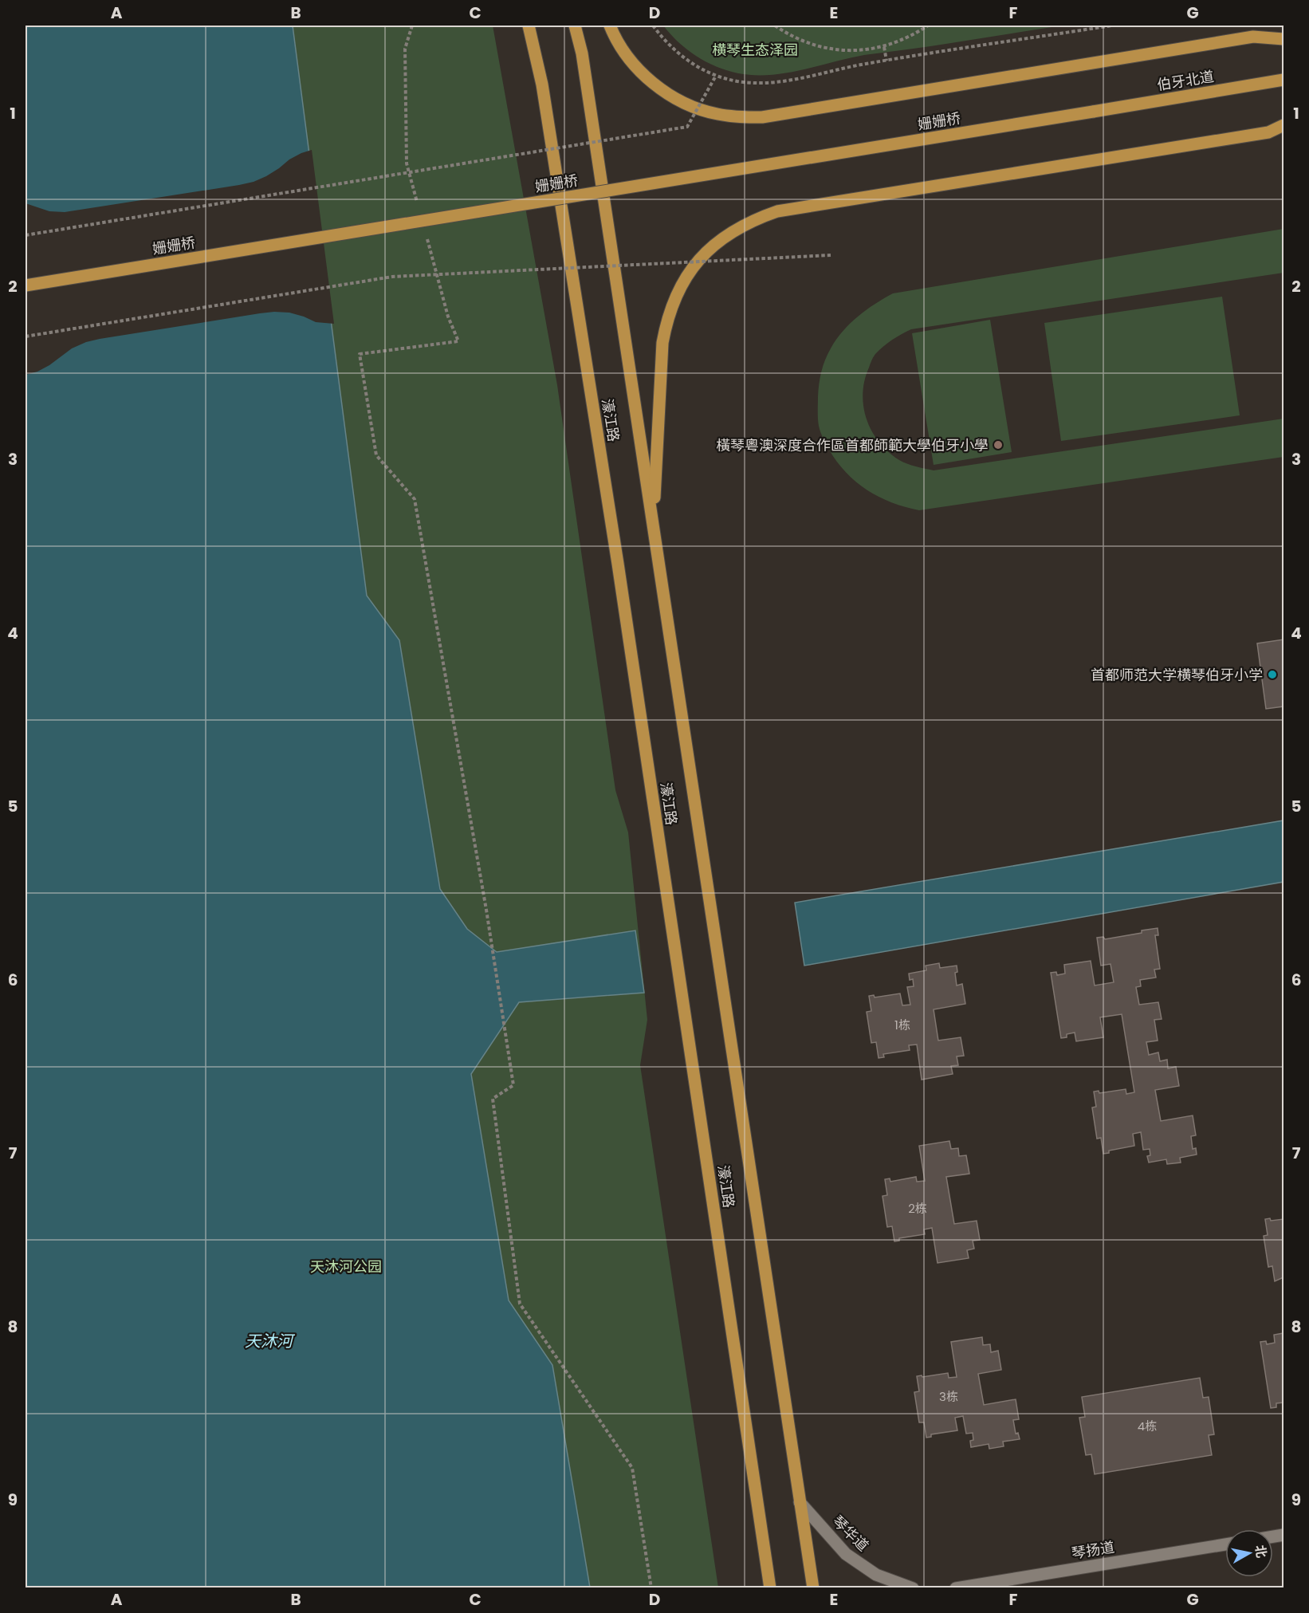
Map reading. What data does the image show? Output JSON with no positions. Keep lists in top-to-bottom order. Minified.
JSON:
{"streets":{"main road":["伯牙北道","姗姗桥","濠江路"],"street":["琴华道","琴扬道"]},"crossings":[["伯牙北道","姗姗桥"],["濠江路","琴华道"]],"water":["天沐河"],"parks":["横琴生态泽园","天沐河公园"],"places":["橫琴粵澳深度合作區首都師範大學伯牙小學","首都师范大学横琴伯牙小学"],"house_numbers":["1栋","2栋","3栋","4栋"],"north":"right","grid":{"columns":["A","B","C","D","E","F","G"],"rows":["1","2","3","4","5","6","7","8","9"]}}
